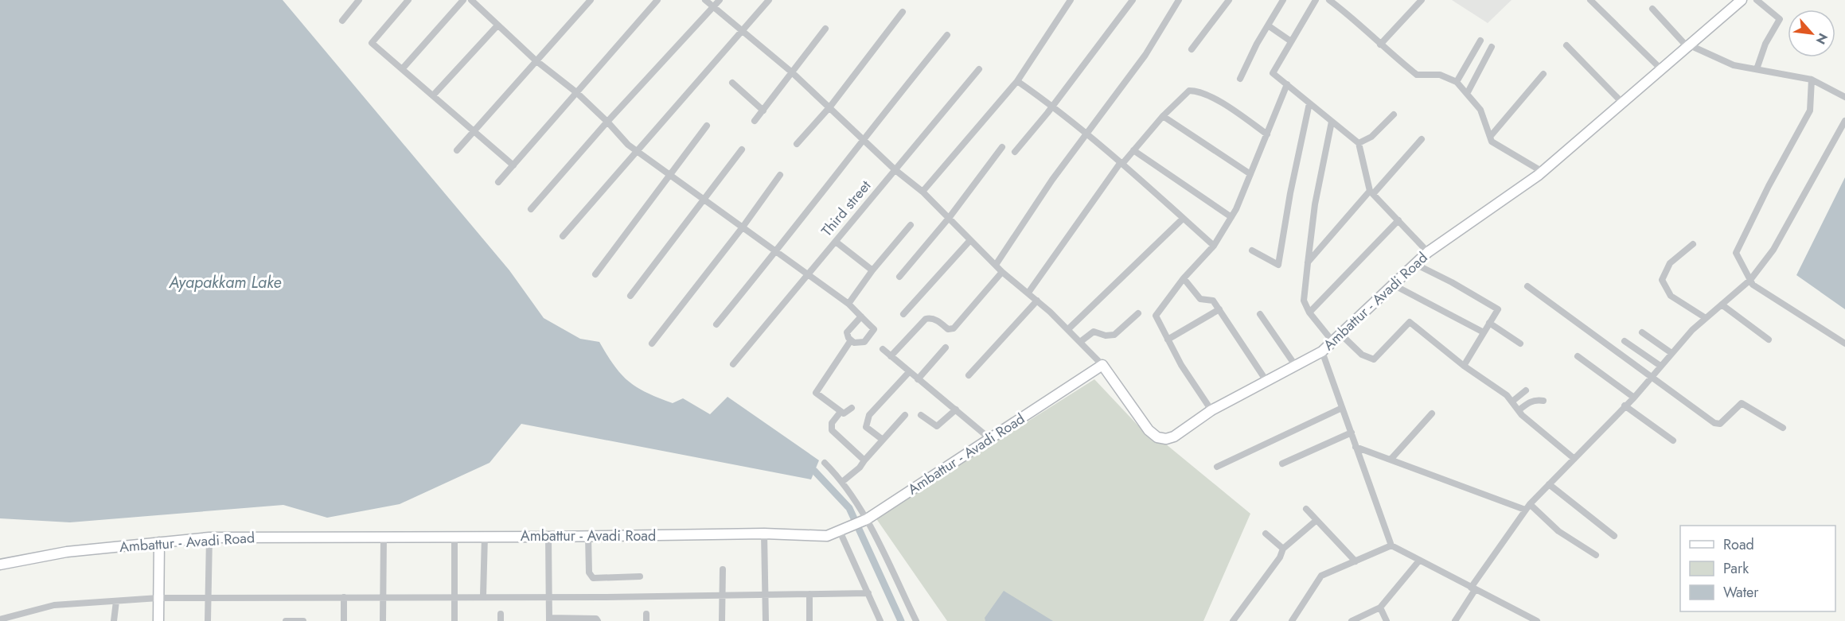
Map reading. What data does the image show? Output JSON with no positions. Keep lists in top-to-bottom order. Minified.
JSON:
{"streets":{"street":["Third street","Ambattur - Avadi Road"]},"water":["Ayapakkam Lake"],"legend":["Road","Park","Water"],"north":"bottom right"}
